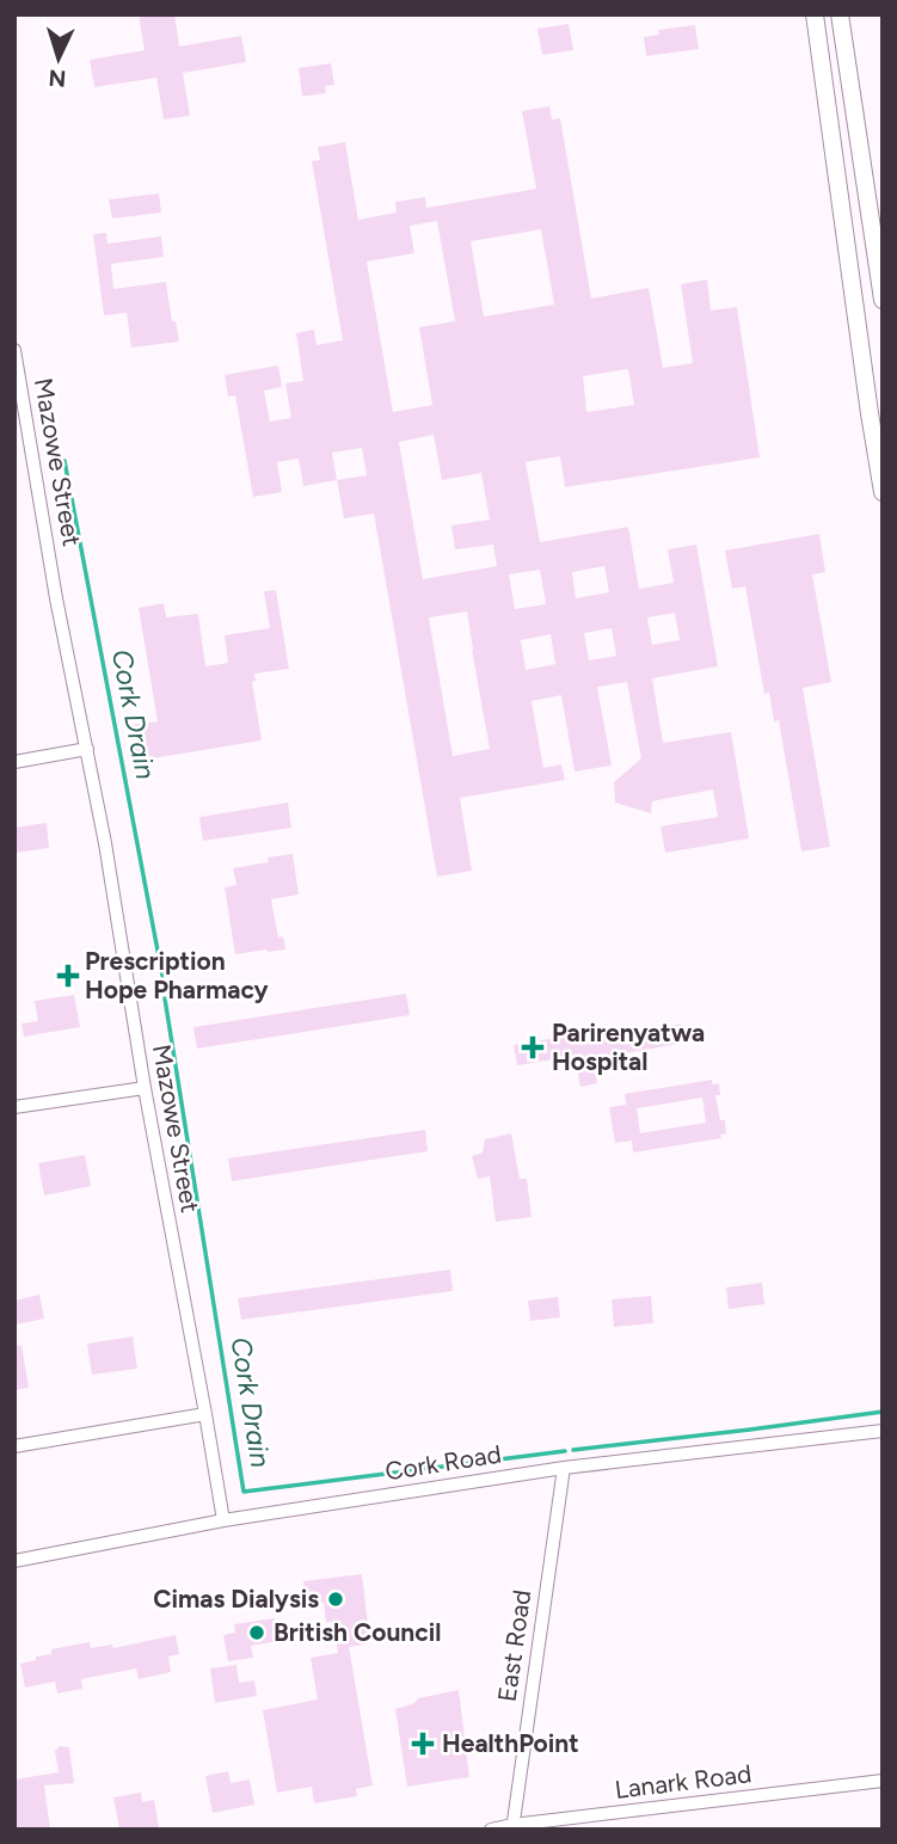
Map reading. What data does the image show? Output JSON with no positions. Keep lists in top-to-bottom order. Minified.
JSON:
{"streets":{"street":["Mazowe Street","Cork Road","East Road","Lanark Road"]},"crossings":[["Mazowe Street","Cork Road"],["Cork Road","East Road"],["East Road","Lanark Road"]],"water":["Cork Drain"],"places":{"health":["Prescription Hope Pharmacy","Parirenyatwa Hospital","HealthPoint"],"other":["Cimas Dialysis","British Council"]},"north":"bottom"}
